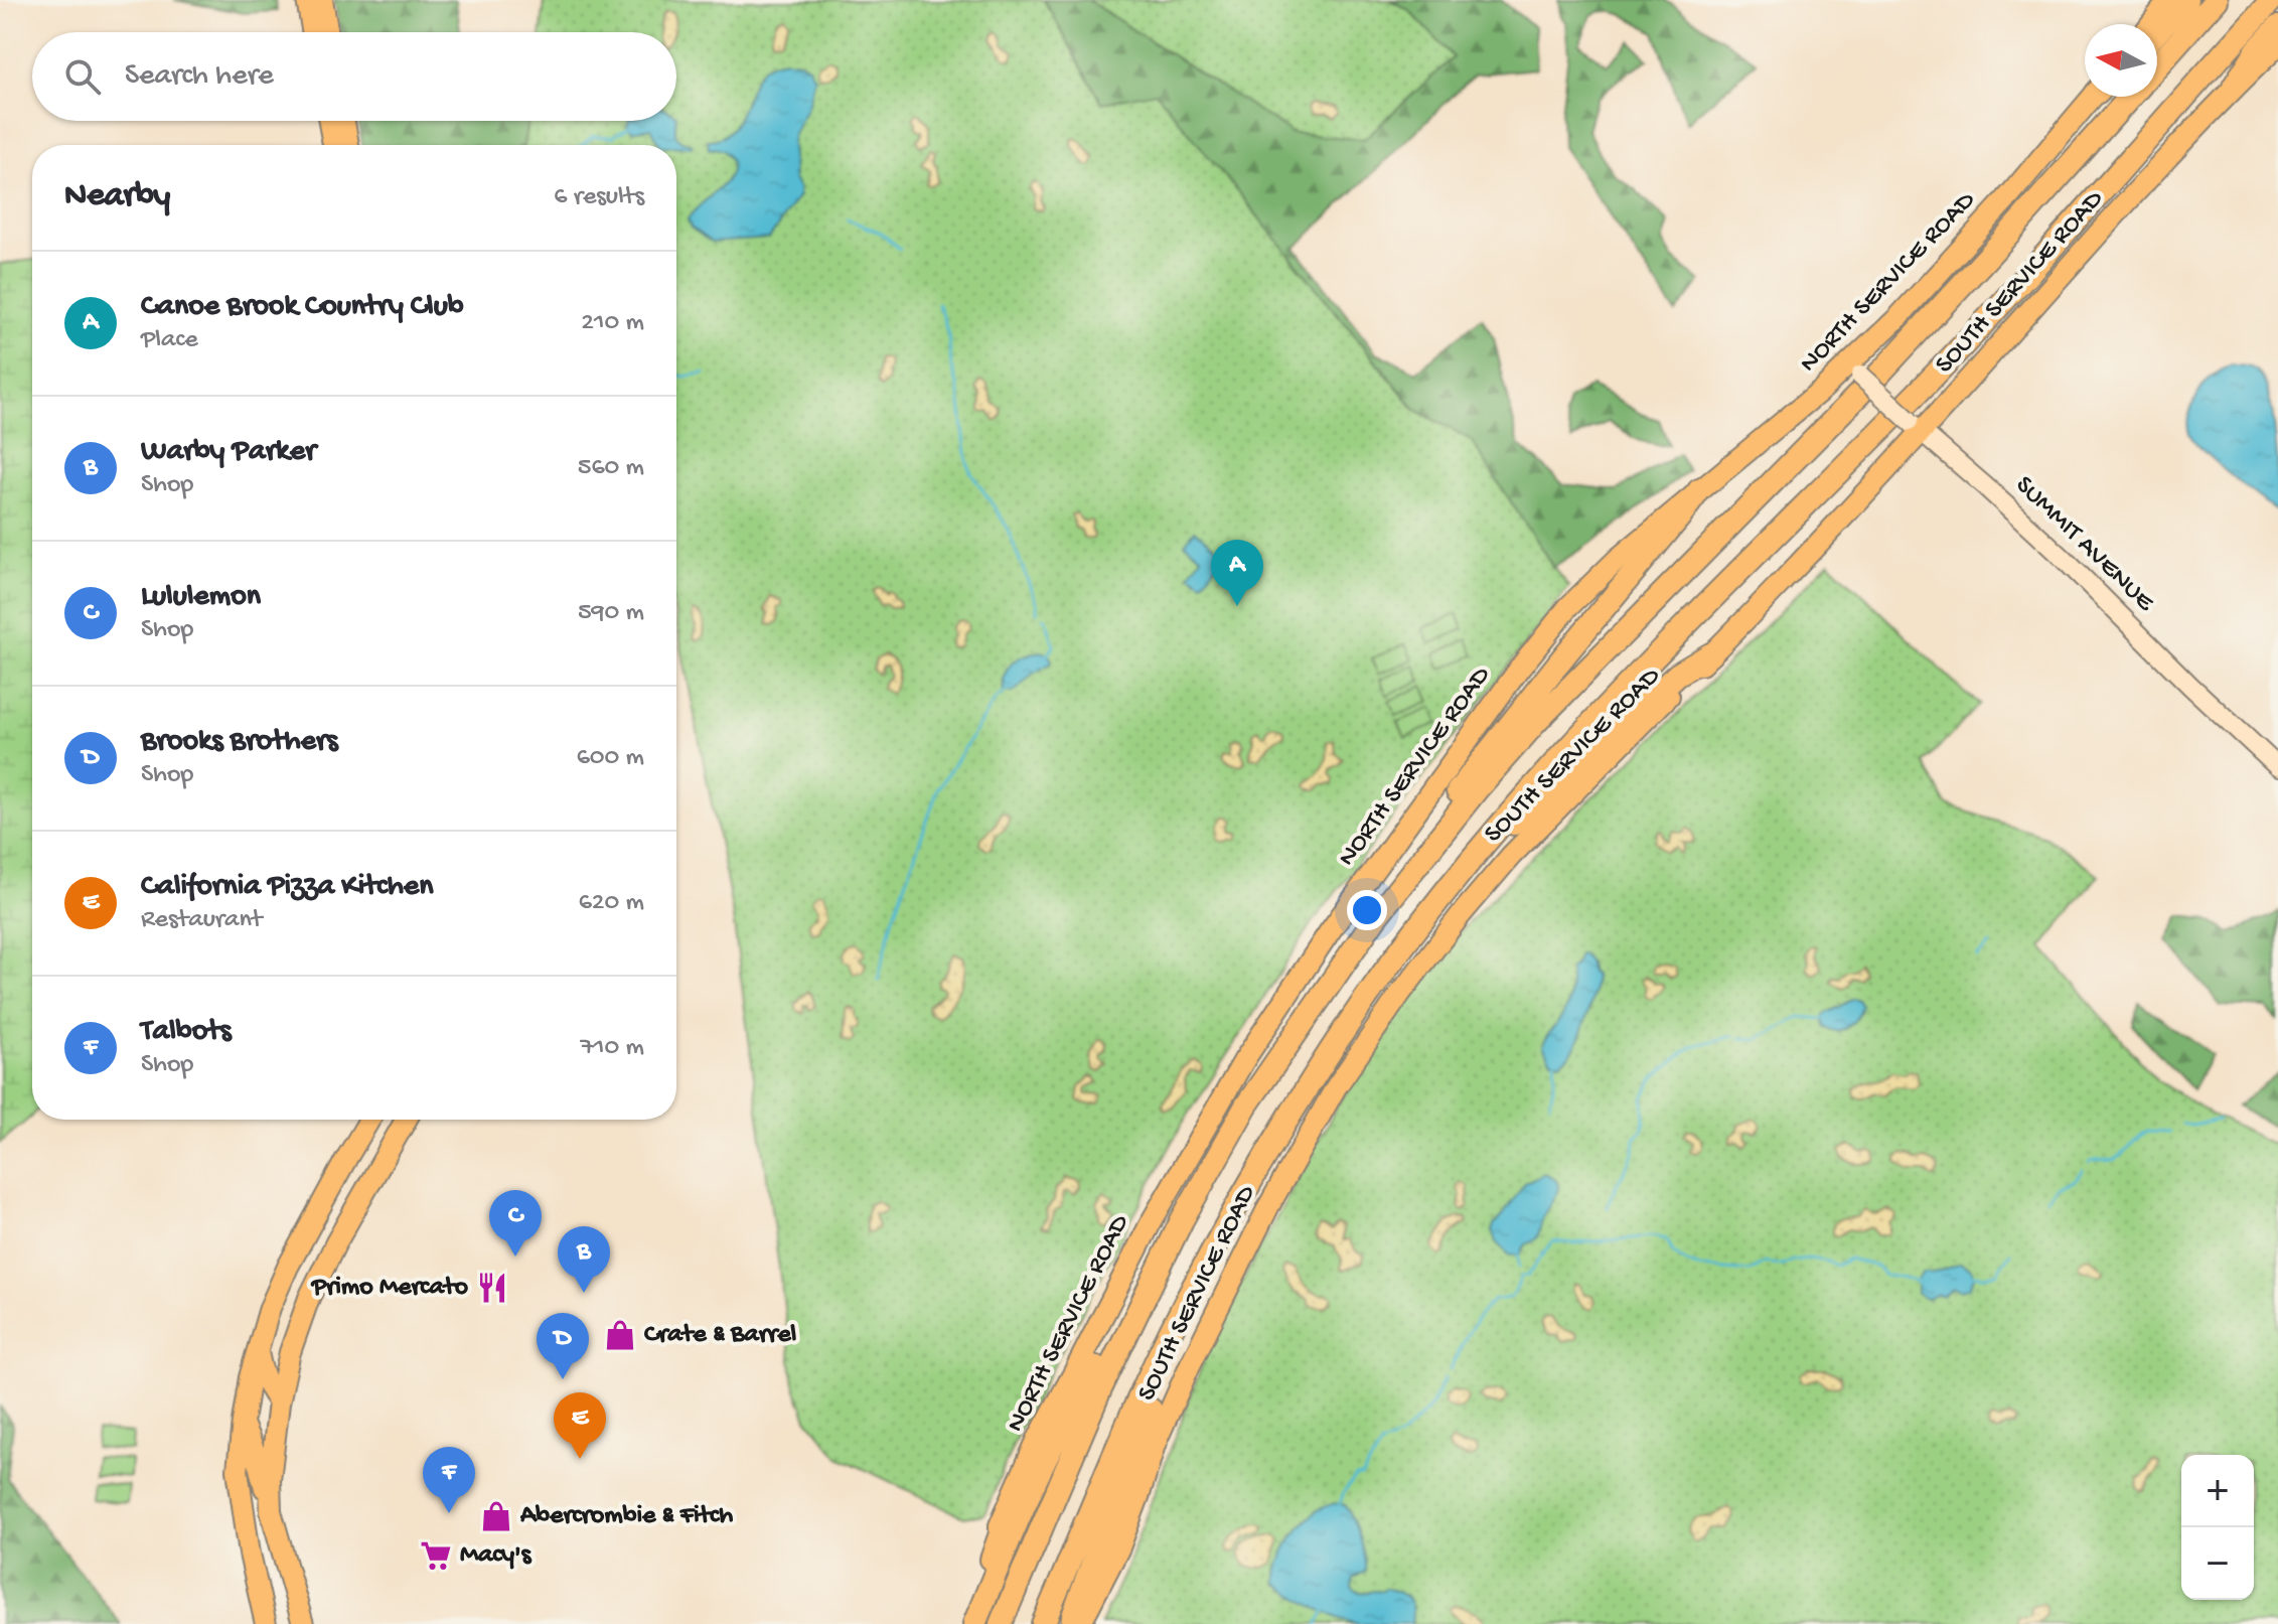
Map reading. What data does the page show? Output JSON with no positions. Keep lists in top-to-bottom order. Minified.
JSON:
{"streets":{"main road":["NORTH SERVICE ROAD","SOUTH SERVICE ROAD"],"street":["SUMMIT AVENUE"]},"crossings":[["NORTH SERVICE ROAD","SUMMIT AVENUE"],["SOUTH SERVICE ROAD","SUMMIT AVENUE"]],"places":{"restaurant":["Primo Mercato"],"shop":["Crate & Barrel","Abercrombie & Fitch"],"supermarket":["Macy's"]},"north":"left","page":{"search":"Search here","heading":["Nearby","6 results"],"list":[{"mark":"A","name":"Canoe Brook Country Club","note":"Place","value":"210 m"},{"mark":"B","name":"Warby Parker","note":"Shop","value":"560 m"},{"mark":"C","name":"Lululemon","note":"Shop","value":"590 m"},{"mark":"D","name":"Brooks Brothers","note":"Shop","value":"600 m"},{"mark":"E","name":"California Pizza Kitchen","note":"Restaurant","value":"620 m"},{"mark":"F","name":"Talbots","note":"Shop","value":"710 m"}],"pins":["A","C","B","D","E","F"],"map_buttons":["+","−"]}}
